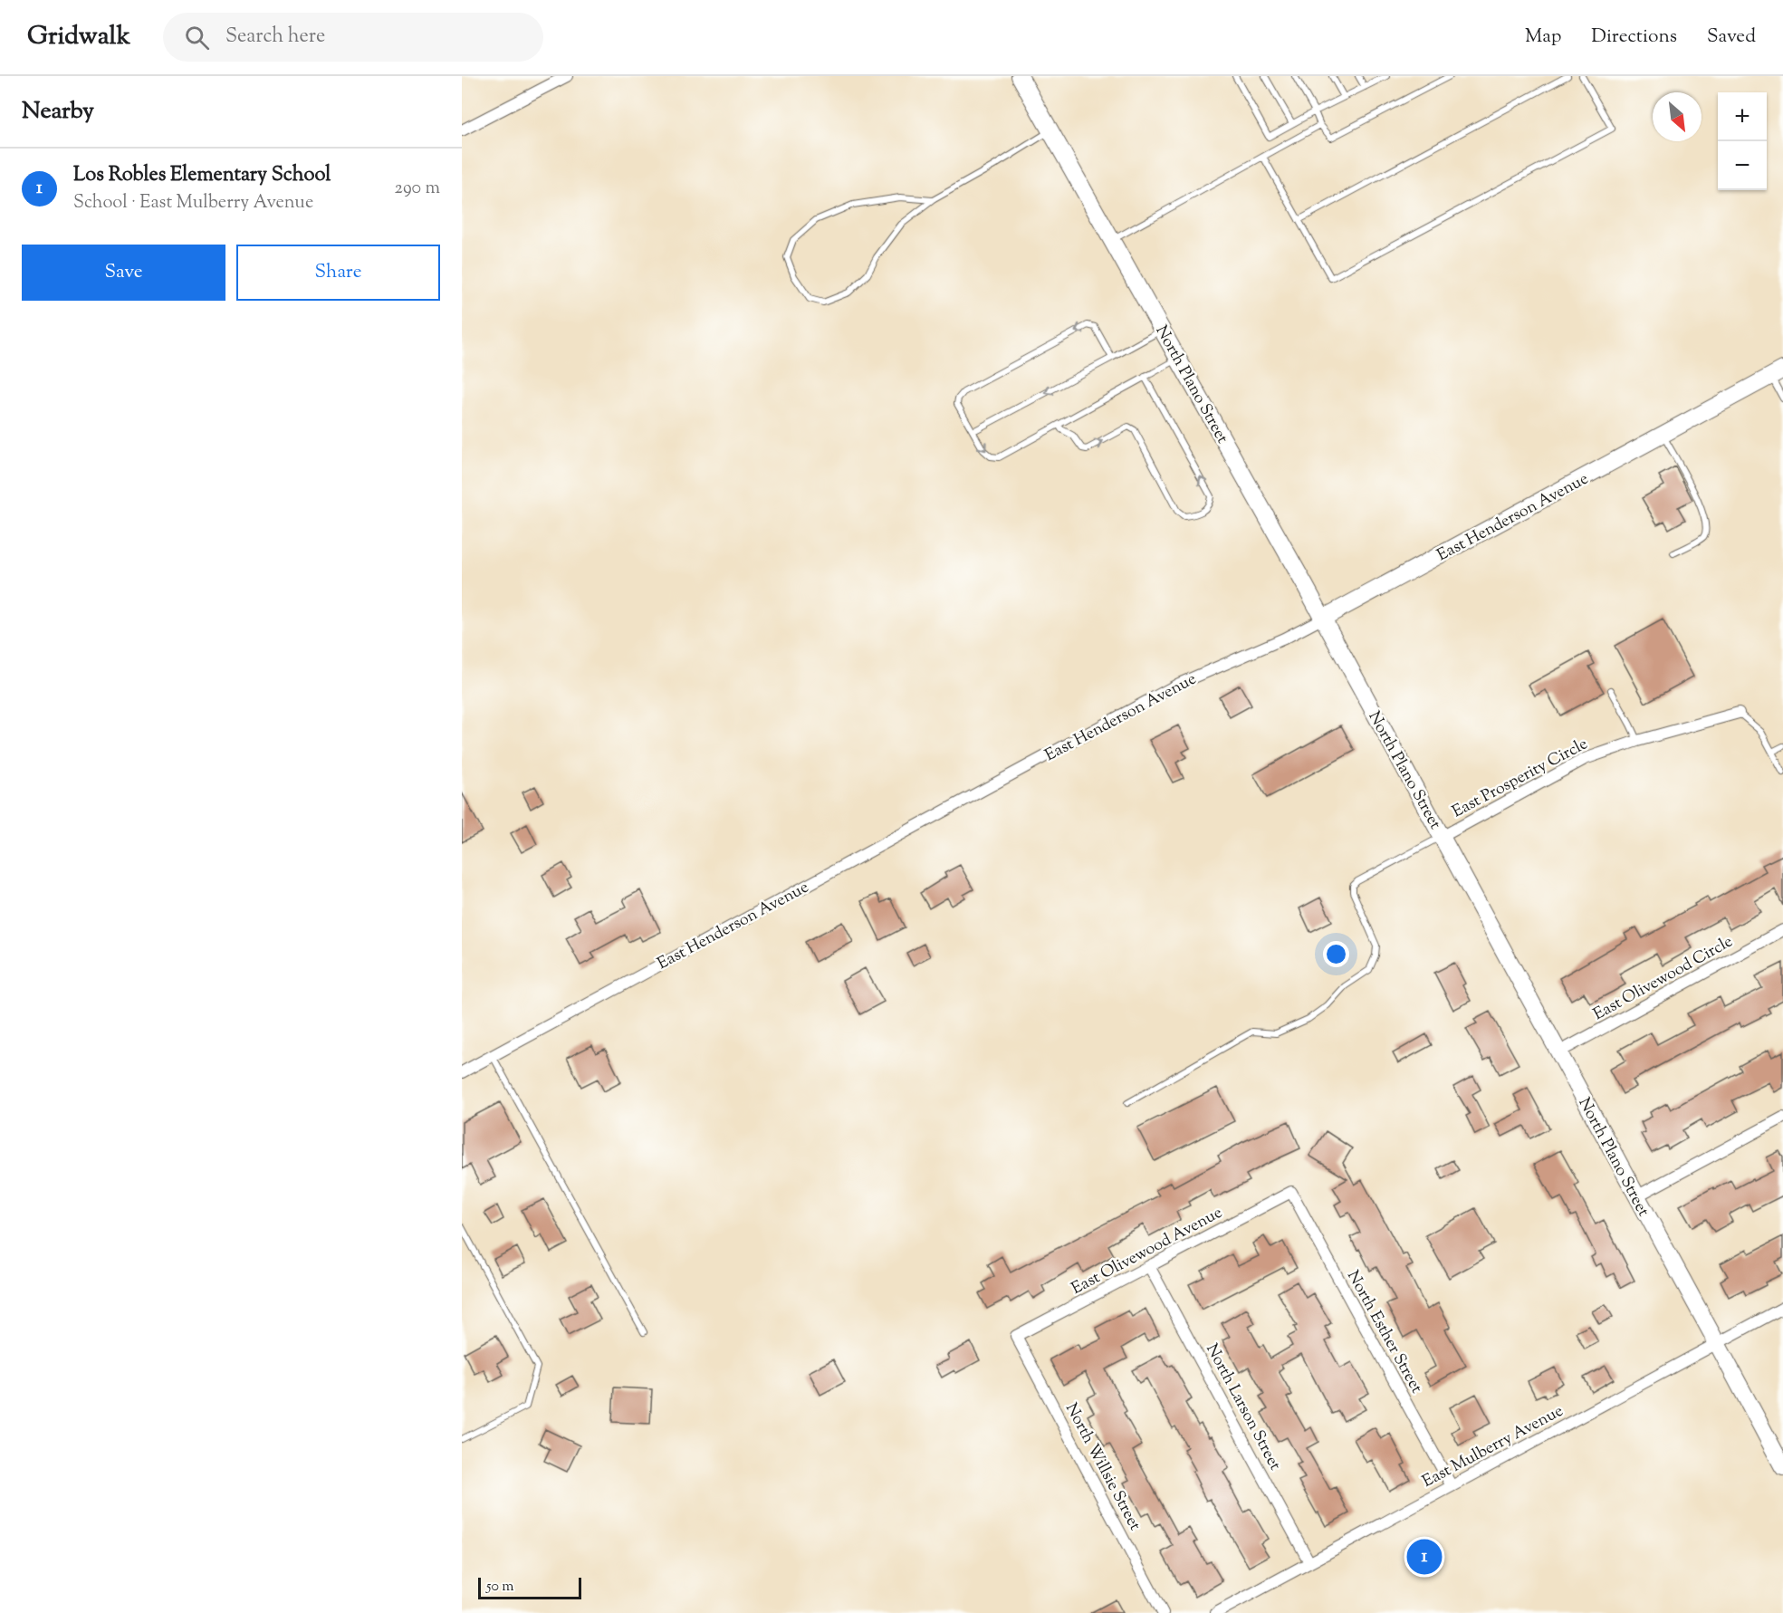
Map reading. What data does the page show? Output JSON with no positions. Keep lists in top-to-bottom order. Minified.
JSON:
{"streets":{"main road":["North Plano Street","East Henderson Avenue"],"street":["East Prosperity Circle","East Olivewood Circle","East Olivewood Avenue","North Esther Street","North Larson Street","East Mulberry Avenue","North Willsie Street"]},"crossings":[["North Plano Street","East Henderson Avenue"],["North Plano Street","East Prosperity Circle"],["North Plano Street","East Olivewood Circle"],["North Plano Street","East Mulberry Avenue"],["East Olivewood Avenue","North Esther Street"],["East Olivewood Avenue","North Larson Street"],["East Olivewood Avenue","North Willsie Street"],["North Esther Street","East Mulberry Avenue"],["North Larson Street","East Mulberry Avenue"]],"scale_bar":"50 m","north":"bottom right","page":{"header":"Gridwalk","search":"Search here","nav":["Map","Directions","Saved"],"heading":"Nearby","map_buttons":["+","−"],"list":[{"mark":"1","name":"Los Robles Elementary School","note":"School · East Mulberry Avenue","value":"290 m"}],"buttons":["Save","Share"],"pins":"1","scale":"50 m"}}
